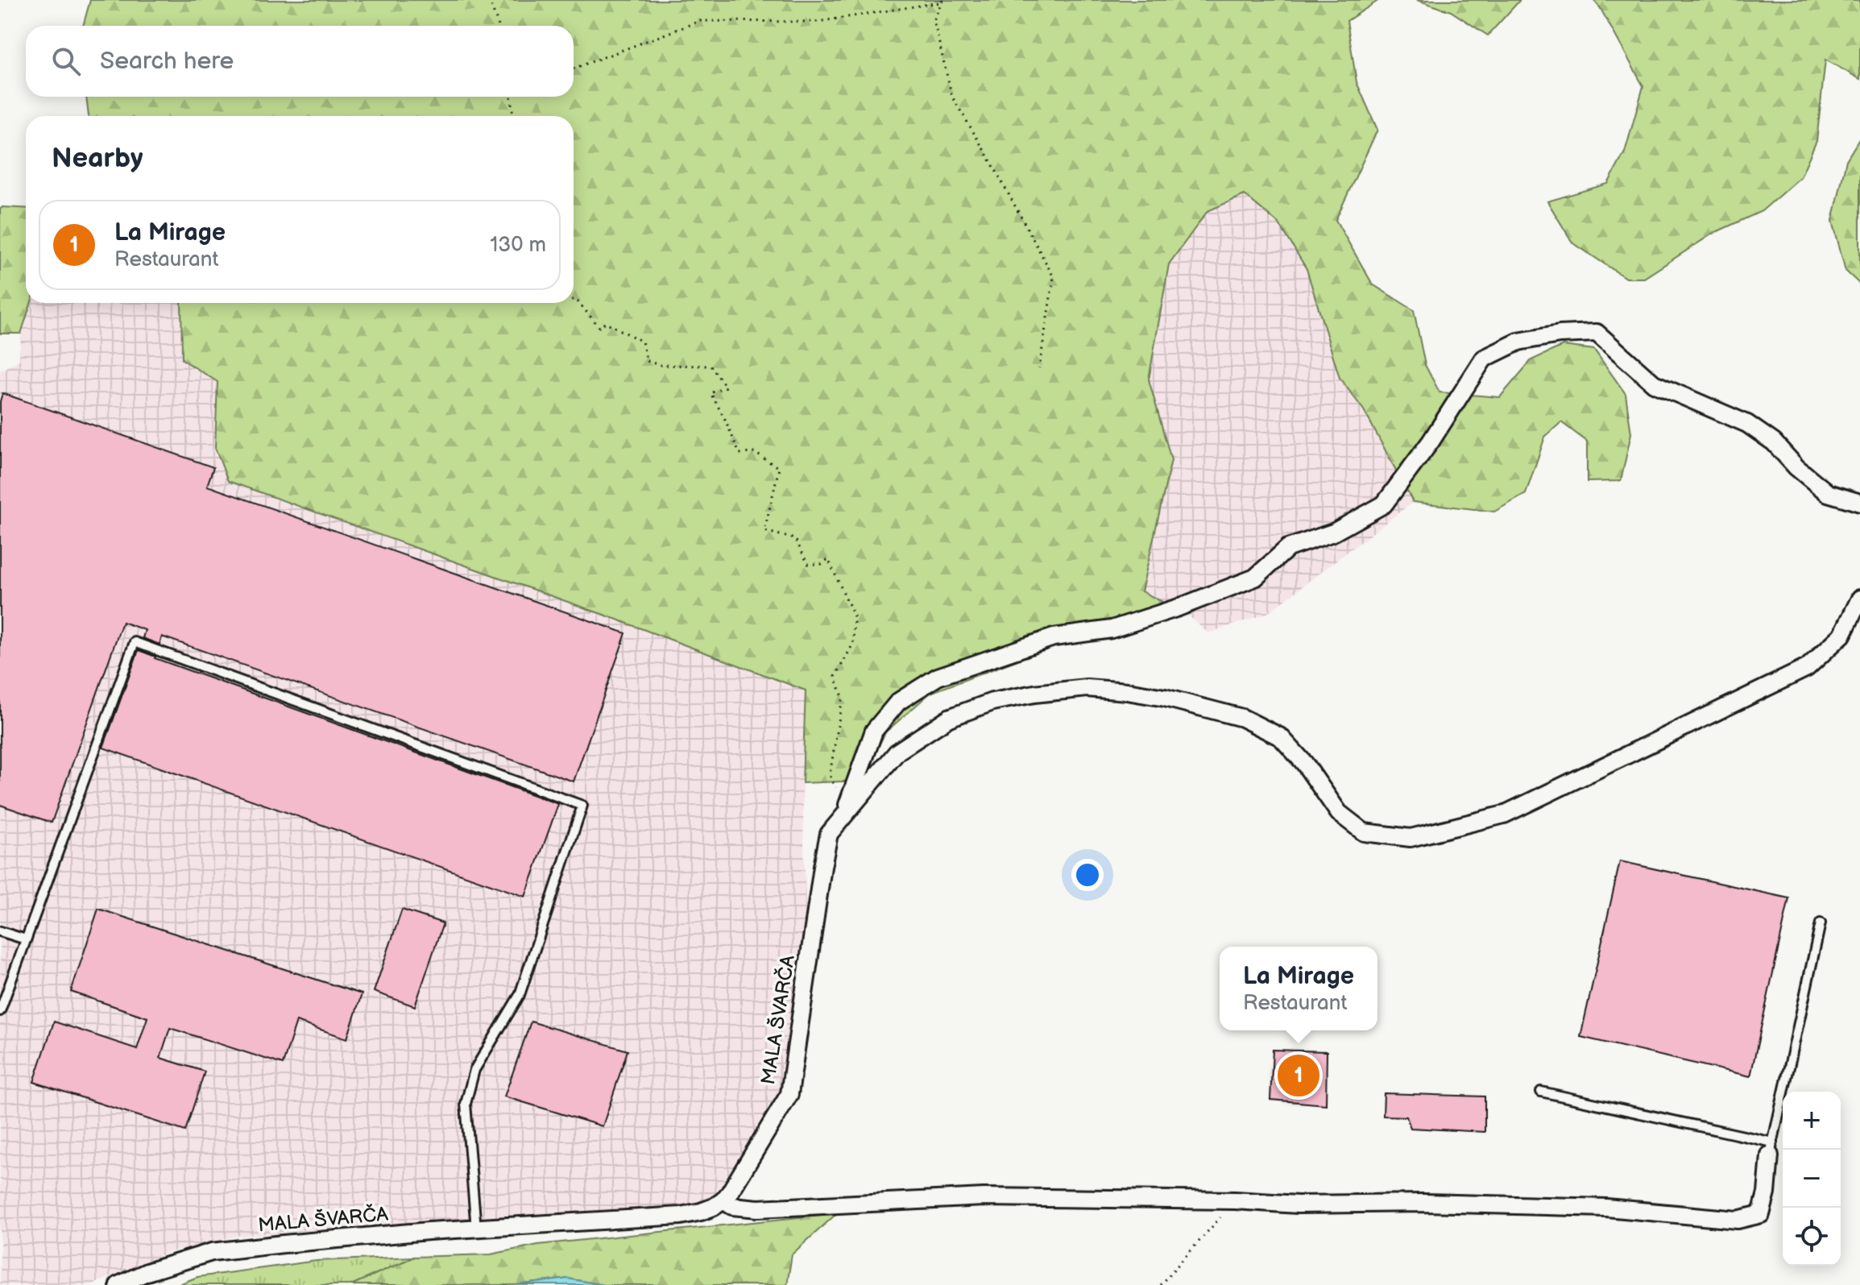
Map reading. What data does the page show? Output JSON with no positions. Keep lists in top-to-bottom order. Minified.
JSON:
{"streets":{"street":["MALA ŠVARČA"]},"page":{"search":"Search here","heading":"Nearby","list":[{"mark":"1","name":"La Mirage","note":"Restaurant","value":"130 m"}],"popup":["La Mirage","Restaurant"],"pins":"1","map_buttons":["+","−"]}}
